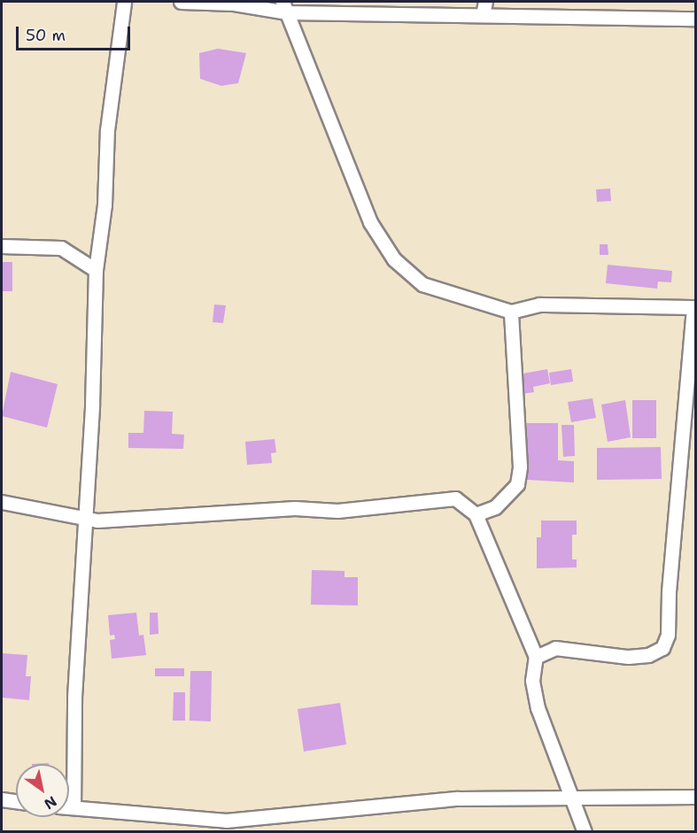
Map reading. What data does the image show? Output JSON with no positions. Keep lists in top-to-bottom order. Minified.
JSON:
{"scale_bar":"50 m","north":"bottom right"}
